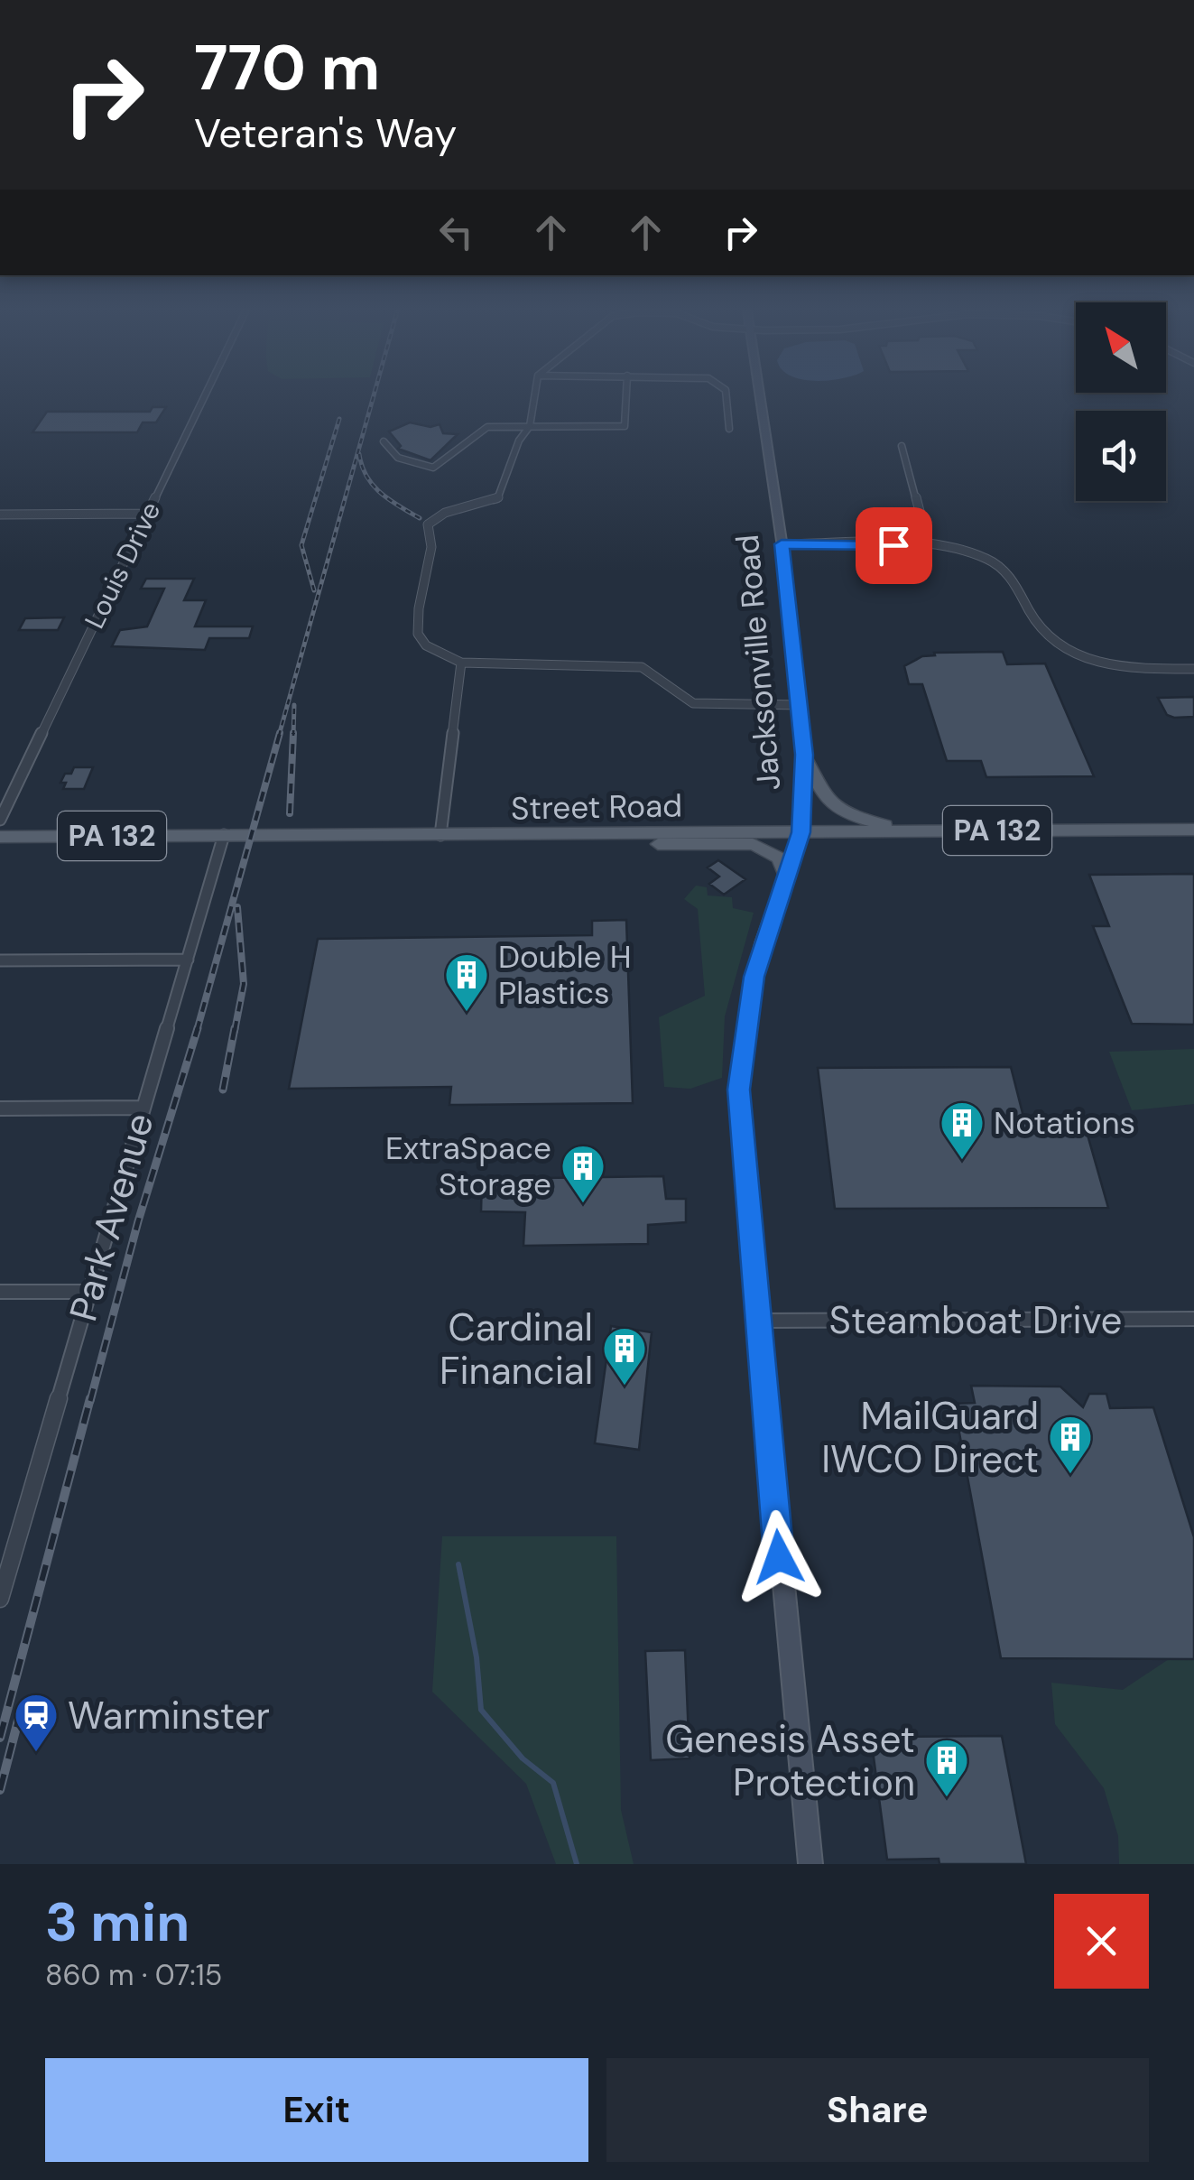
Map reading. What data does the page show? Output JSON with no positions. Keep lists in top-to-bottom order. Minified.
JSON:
{"streets":{"main road":["Jacksonville Road","Street Road","PA 132"],"street":["Louis Drive","Park Avenue","Steamboat Drive"]},"crossings":[["Jacksonville Road","Street Road"],["Jacksonville Road","Steamboat Drive"],["Street Road","Park Avenue"]],"places":{"building":["Double H Plastics","Notations","ExtraSpace Storage","Cardinal Financial","MailGuard IWCO Direct","Genesis Asset Protection"],"station":["Warminster"]},"north":"top left","page":{"turn":["770 m","Veteran's Way"],"heading":["3 min","860 m · 07:15"],"buttons":["Exit","Share"]}}
